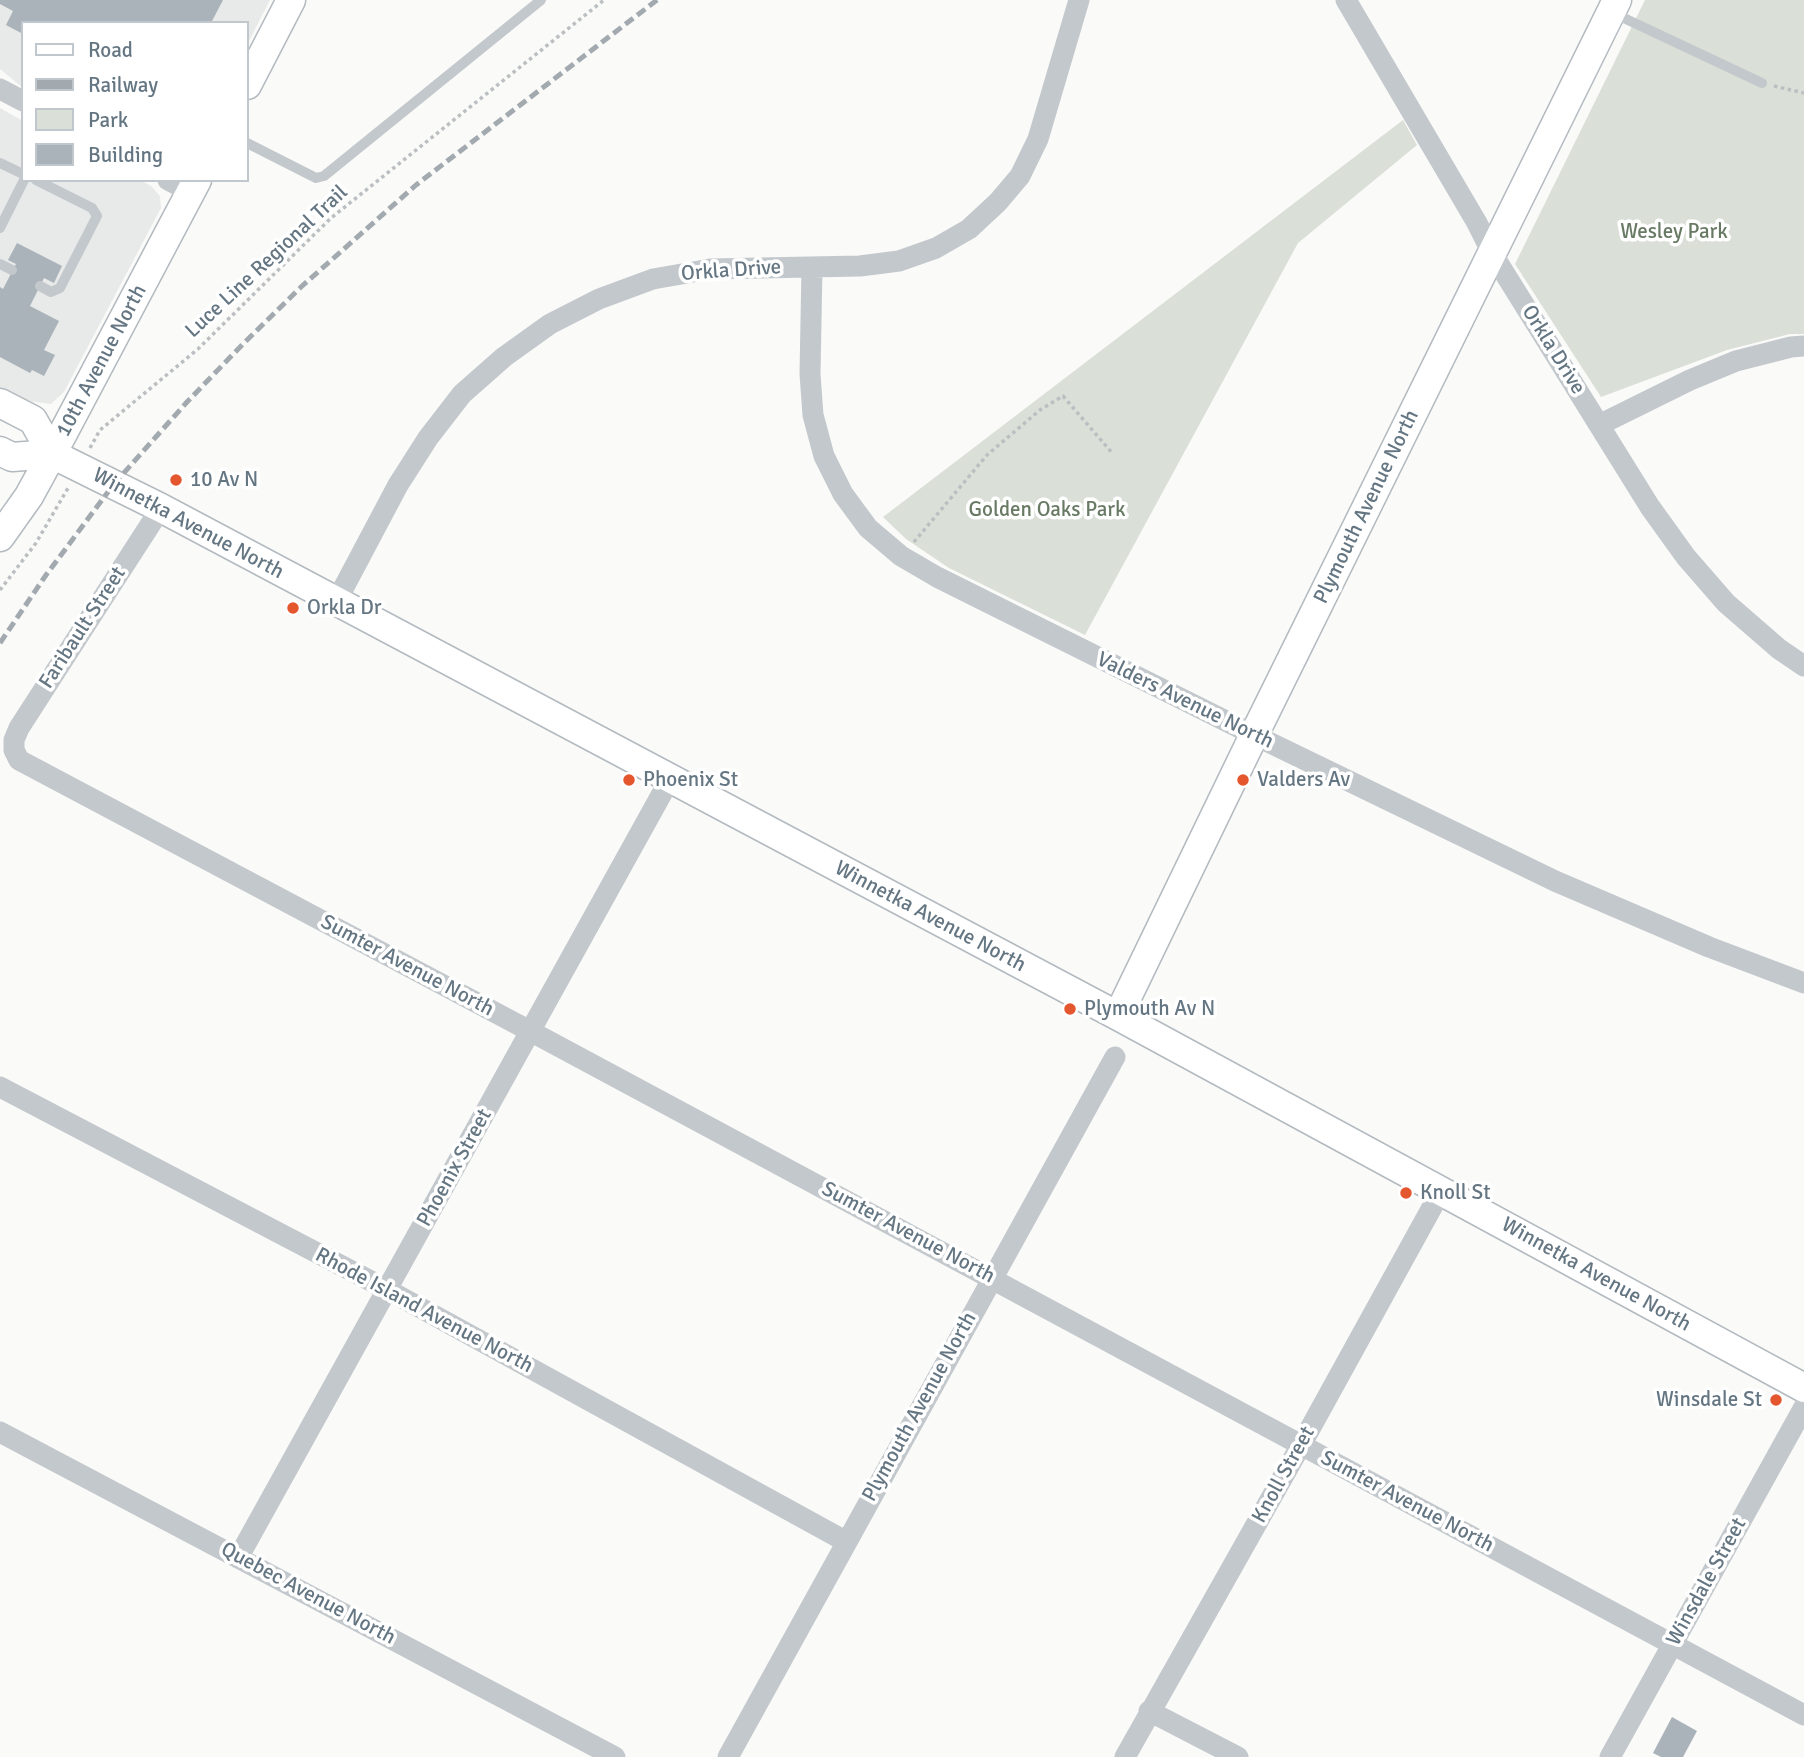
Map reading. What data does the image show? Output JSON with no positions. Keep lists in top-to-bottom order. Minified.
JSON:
{"streets":{"main road":["10th Avenue North","Plymouth Avenue North","Winnetka Avenue North"],"street":["Orkla Drive","Faribault Street","Valders Avenue North","Sumter Avenue North","Phoenix Street","Rhode Island Avenue North","Knoll Street","Winsdale Street","Quebec Avenue North"],"path":["Luce Line Regional Trail"]},"crossings":[["Luce Line Regional Trail","Winnetka Avenue North"],["Orkla Drive","Plymouth Avenue North"],["Orkla Drive","Winnetka Avenue North"],["Orkla Drive","Valders Avenue North"],["10th Avenue North","Winnetka Avenue North"],["Plymouth Avenue North","Winnetka Avenue North"],["Plymouth Avenue North","Valders Avenue North"],["Plymouth Avenue North","Sumter Avenue North"],["Plymouth Avenue North","Rhode Island Avenue North"],["Winnetka Avenue North","Faribault Street"],["Winnetka Avenue North","Phoenix Street"],["Winnetka Avenue North","Knoll Street"],["Faribault Street","Sumter Avenue North"],["Sumter Avenue North","Phoenix Street"],["Sumter Avenue North","Knoll Street"],["Sumter Avenue North","Winsdale Street"],["Phoenix Street","Rhode Island Avenue North"],["Phoenix Street","Quebec Avenue North"]],"parks":["Wesley Park","Golden Oaks Park"],"places":["10 Av N","Orkla Dr","Phoenix St","Valders Av","Plymouth Av N","Knoll St","Winsdale St"],"legend":["Road","Railway","Park","Building"]}
